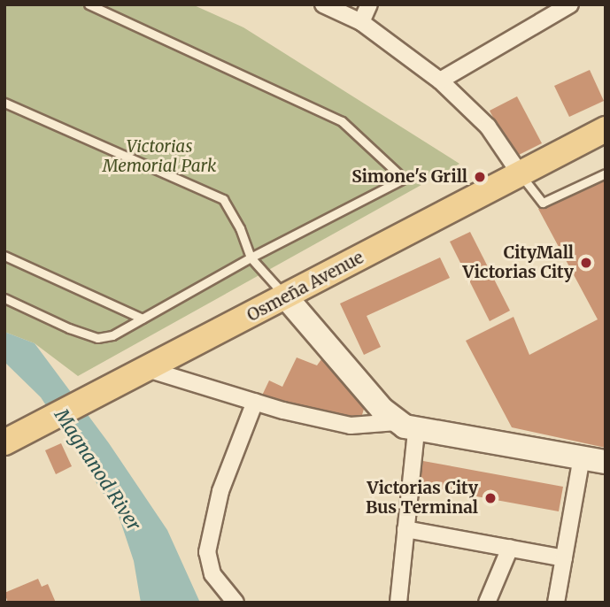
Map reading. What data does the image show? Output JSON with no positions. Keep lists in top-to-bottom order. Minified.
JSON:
{"streets":{"main road":["Osmeña Avenue"]},"water":["Magnanod River"],"parks":["Victorias Memorial Park"],"places":["Simone's Grill","CityMall Victorias City","Victorias City Bus Terminal"]}
